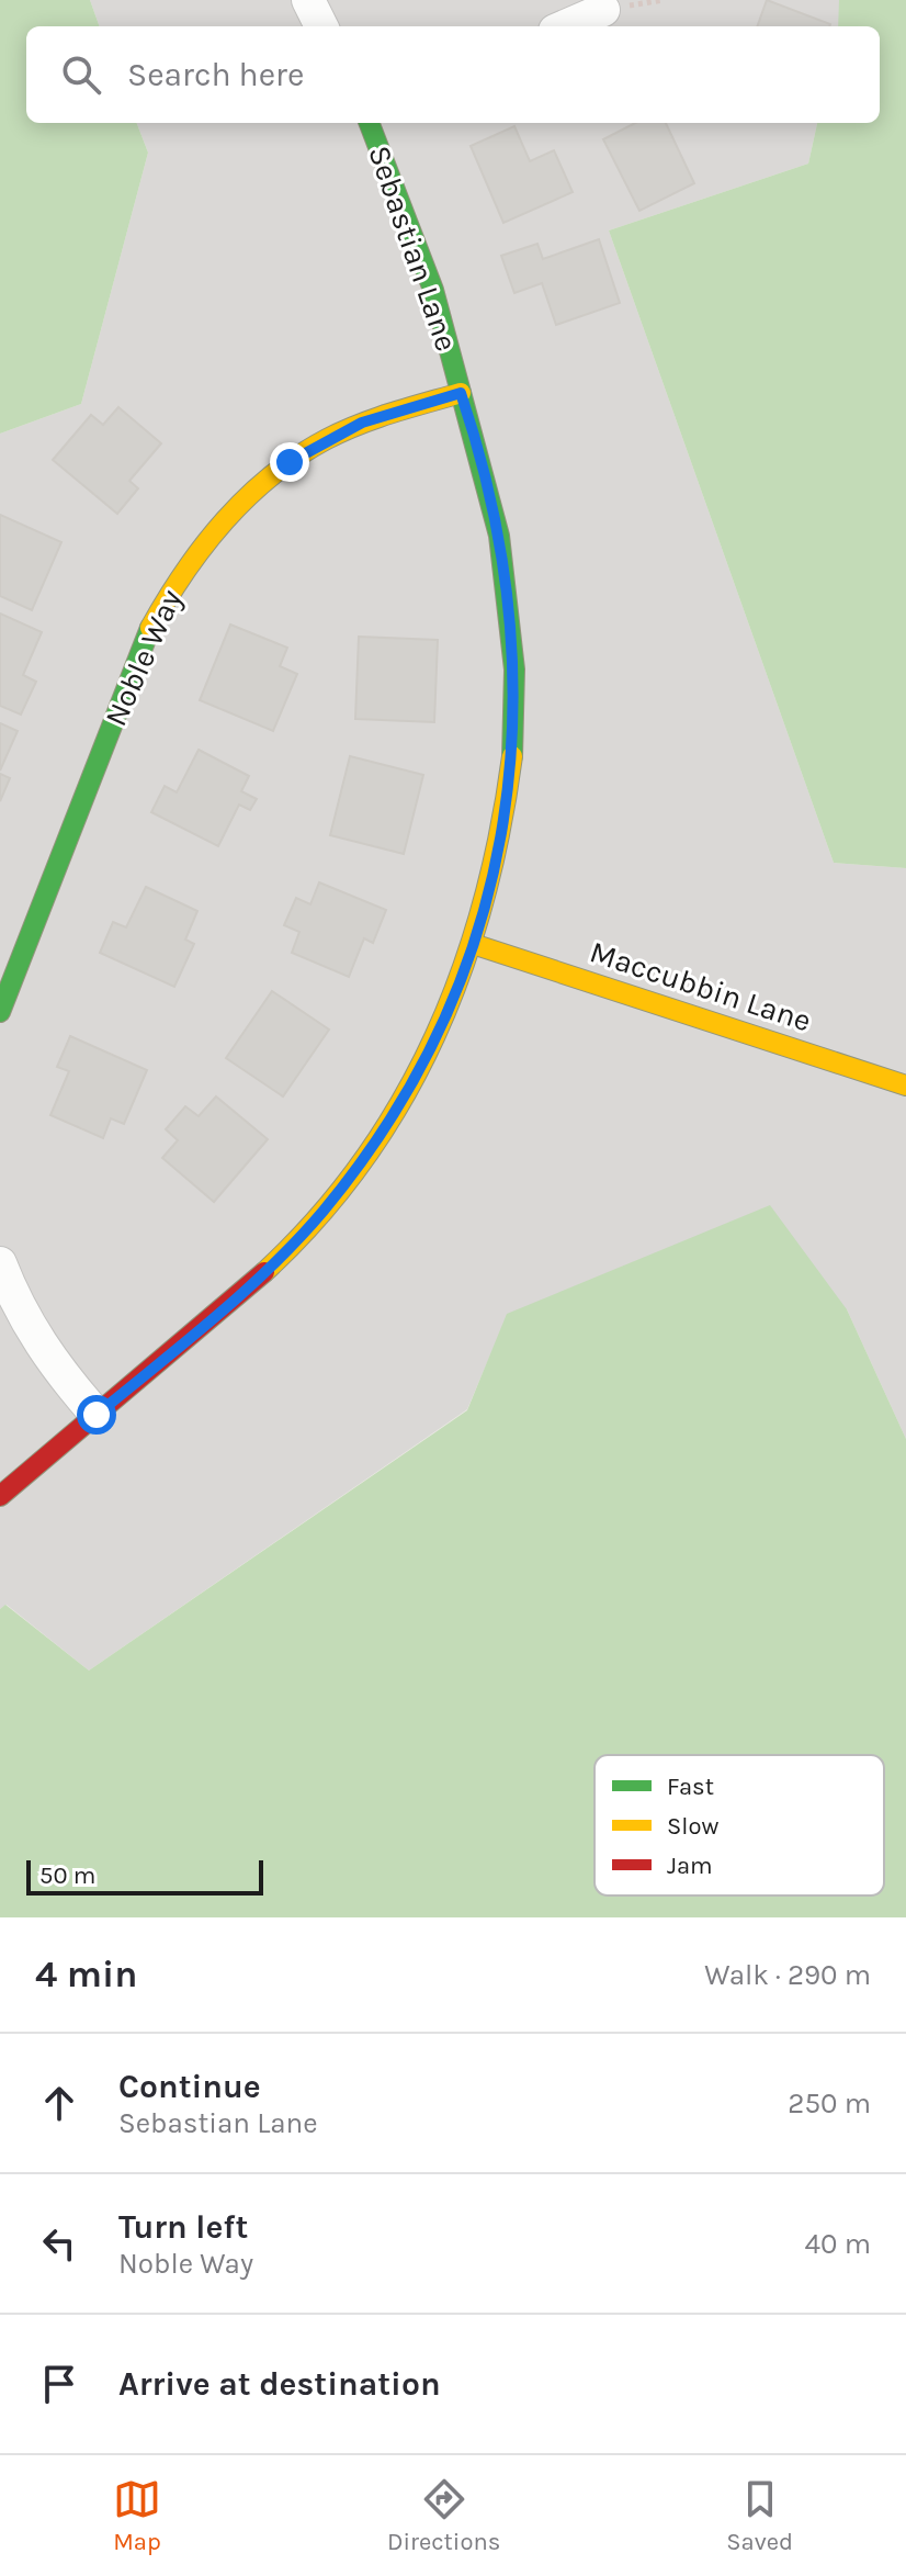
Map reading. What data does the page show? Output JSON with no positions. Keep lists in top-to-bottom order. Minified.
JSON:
{"streets":{"street":["Sebastian Lane","Noble Way","Maccubbin Lane"]},"crossings":[["Sebastian Lane","Noble Way"],["Sebastian Lane","Maccubbin Lane"]],"legend":["Fast","Slow","Jam"],"scale_bar":"50 m","page":{"search":"Search here","scale":"50 m","heading":["4 min","Walk · 290 m"],"list":[["Continue","Sebastian Lane","250 m"],["Turn left","Noble Way","40 m"],"Arrive at destination"],"nav":["Map","Directions","Saved"]}}
